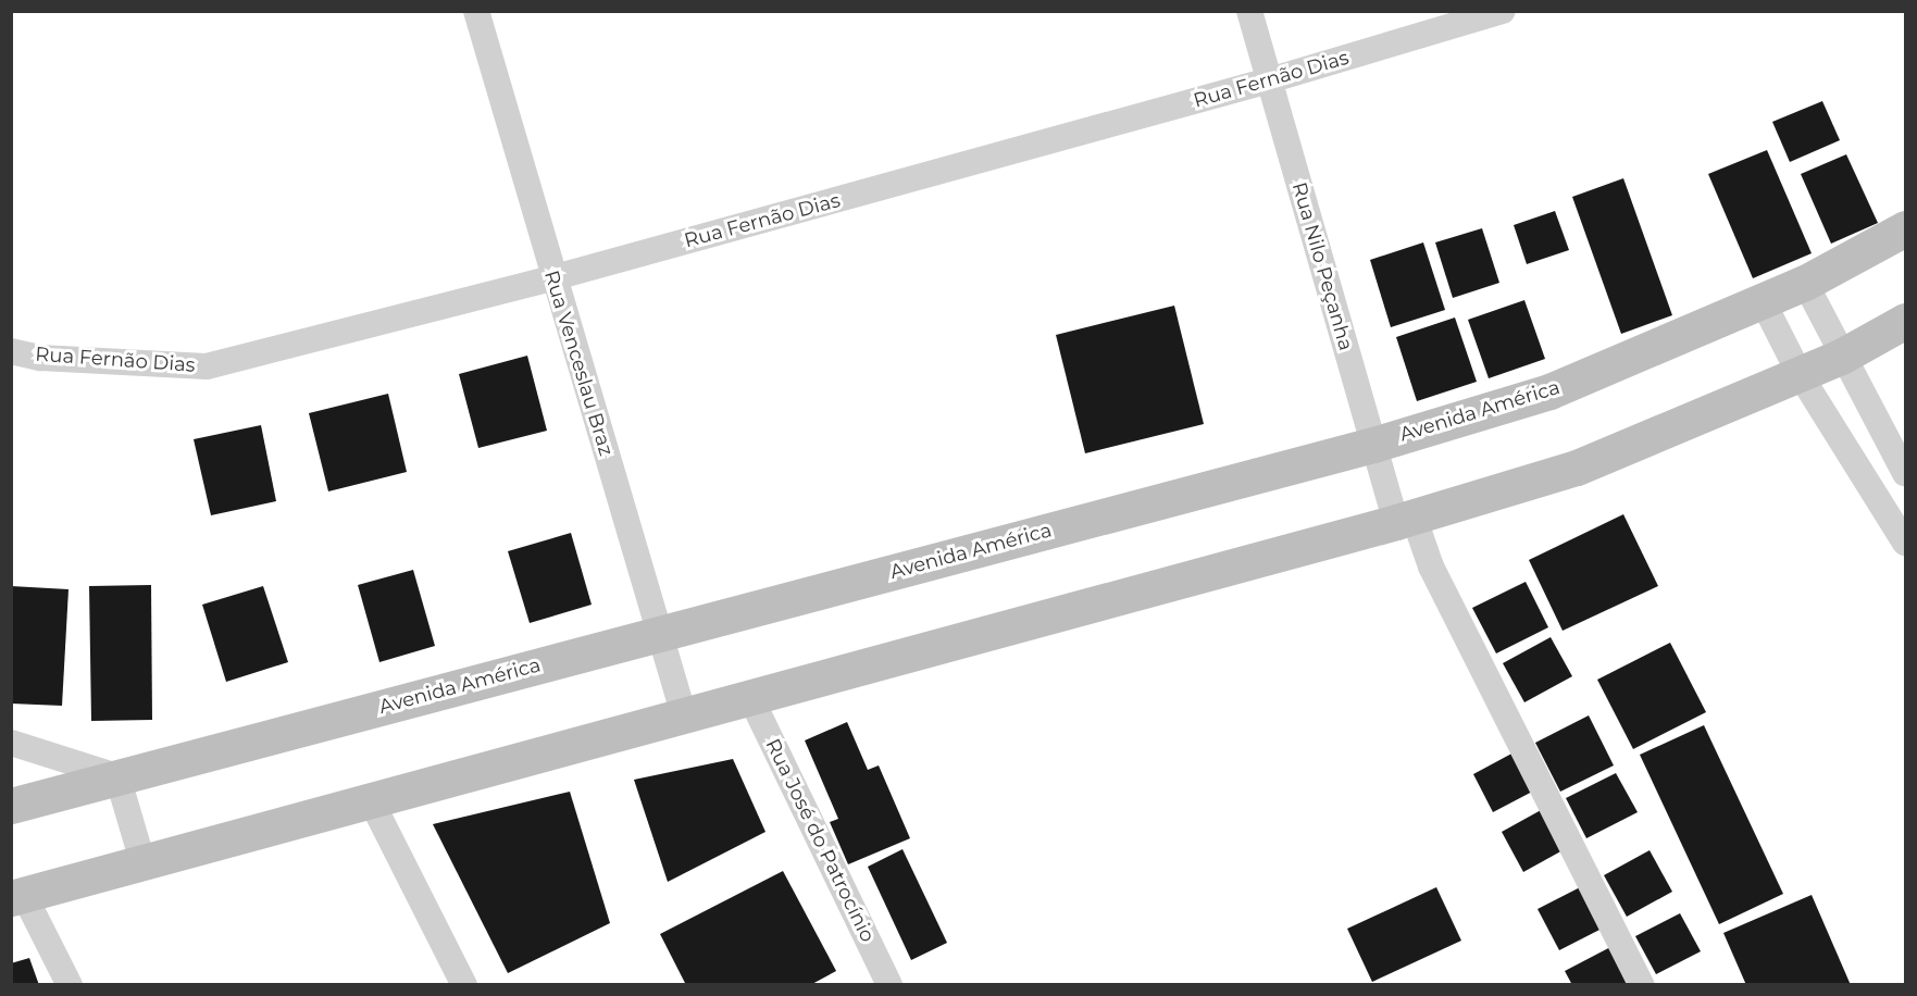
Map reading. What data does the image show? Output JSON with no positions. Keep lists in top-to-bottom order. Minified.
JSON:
{"streets":{"main road":["Avenida América"],"street":["Rua Fernão Dias","Rua Nilo Peçanha","Rua Venceslau Braz","Rua José do Patrocínio"]},"crossings":[["Rua Fernão Dias","Rua Nilo Peçanha"],["Rua Fernão Dias","Rua Venceslau Braz"],["Rua Nilo Peçanha","Avenida América"],["Rua Venceslau Braz","Avenida América"]]}
